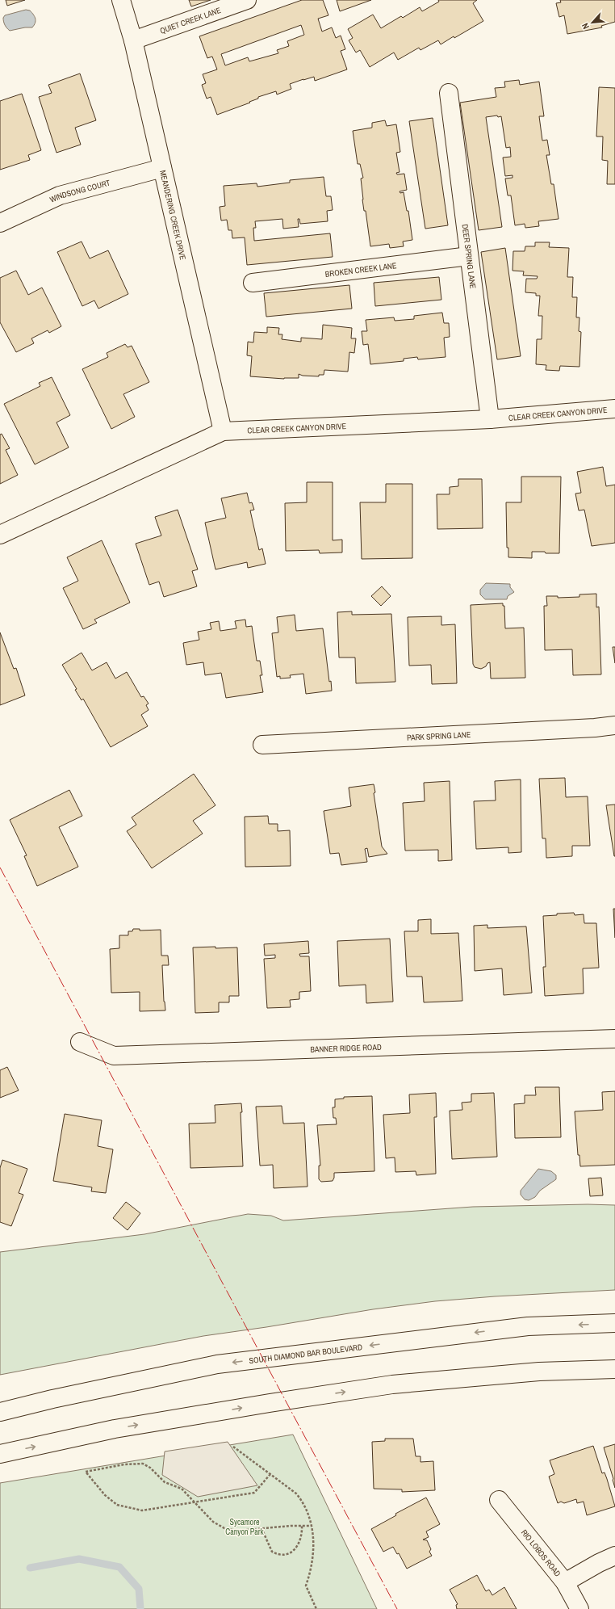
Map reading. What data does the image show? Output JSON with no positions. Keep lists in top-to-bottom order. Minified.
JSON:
{"streets":{"street":["QUIET CREEK LANE","WINDSONG COURT","MEANDERING CREEK DRIVE","DEER SPRING LANE","BROKEN CREEK LANE","CLEAR CREEK CANYON DRIVE","PARK SPRING LANE","BANNER RIDGE ROAD","SOUTH DIAMOND BAR BOULEVARD","RIO LOBOS ROAD"]},"crossings":[["QUIET CREEK LANE","MEANDERING CREEK DRIVE"],["WINDSONG COURT","MEANDERING CREEK DRIVE"],["MEANDERING CREEK DRIVE","CLEAR CREEK CANYON DRIVE"],["DEER SPRING LANE","BROKEN CREEK LANE"],["DEER SPRING LANE","CLEAR CREEK CANYON DRIVE"]],"parks":["Sycamore Canyon Park"],"north":"bottom left"}
